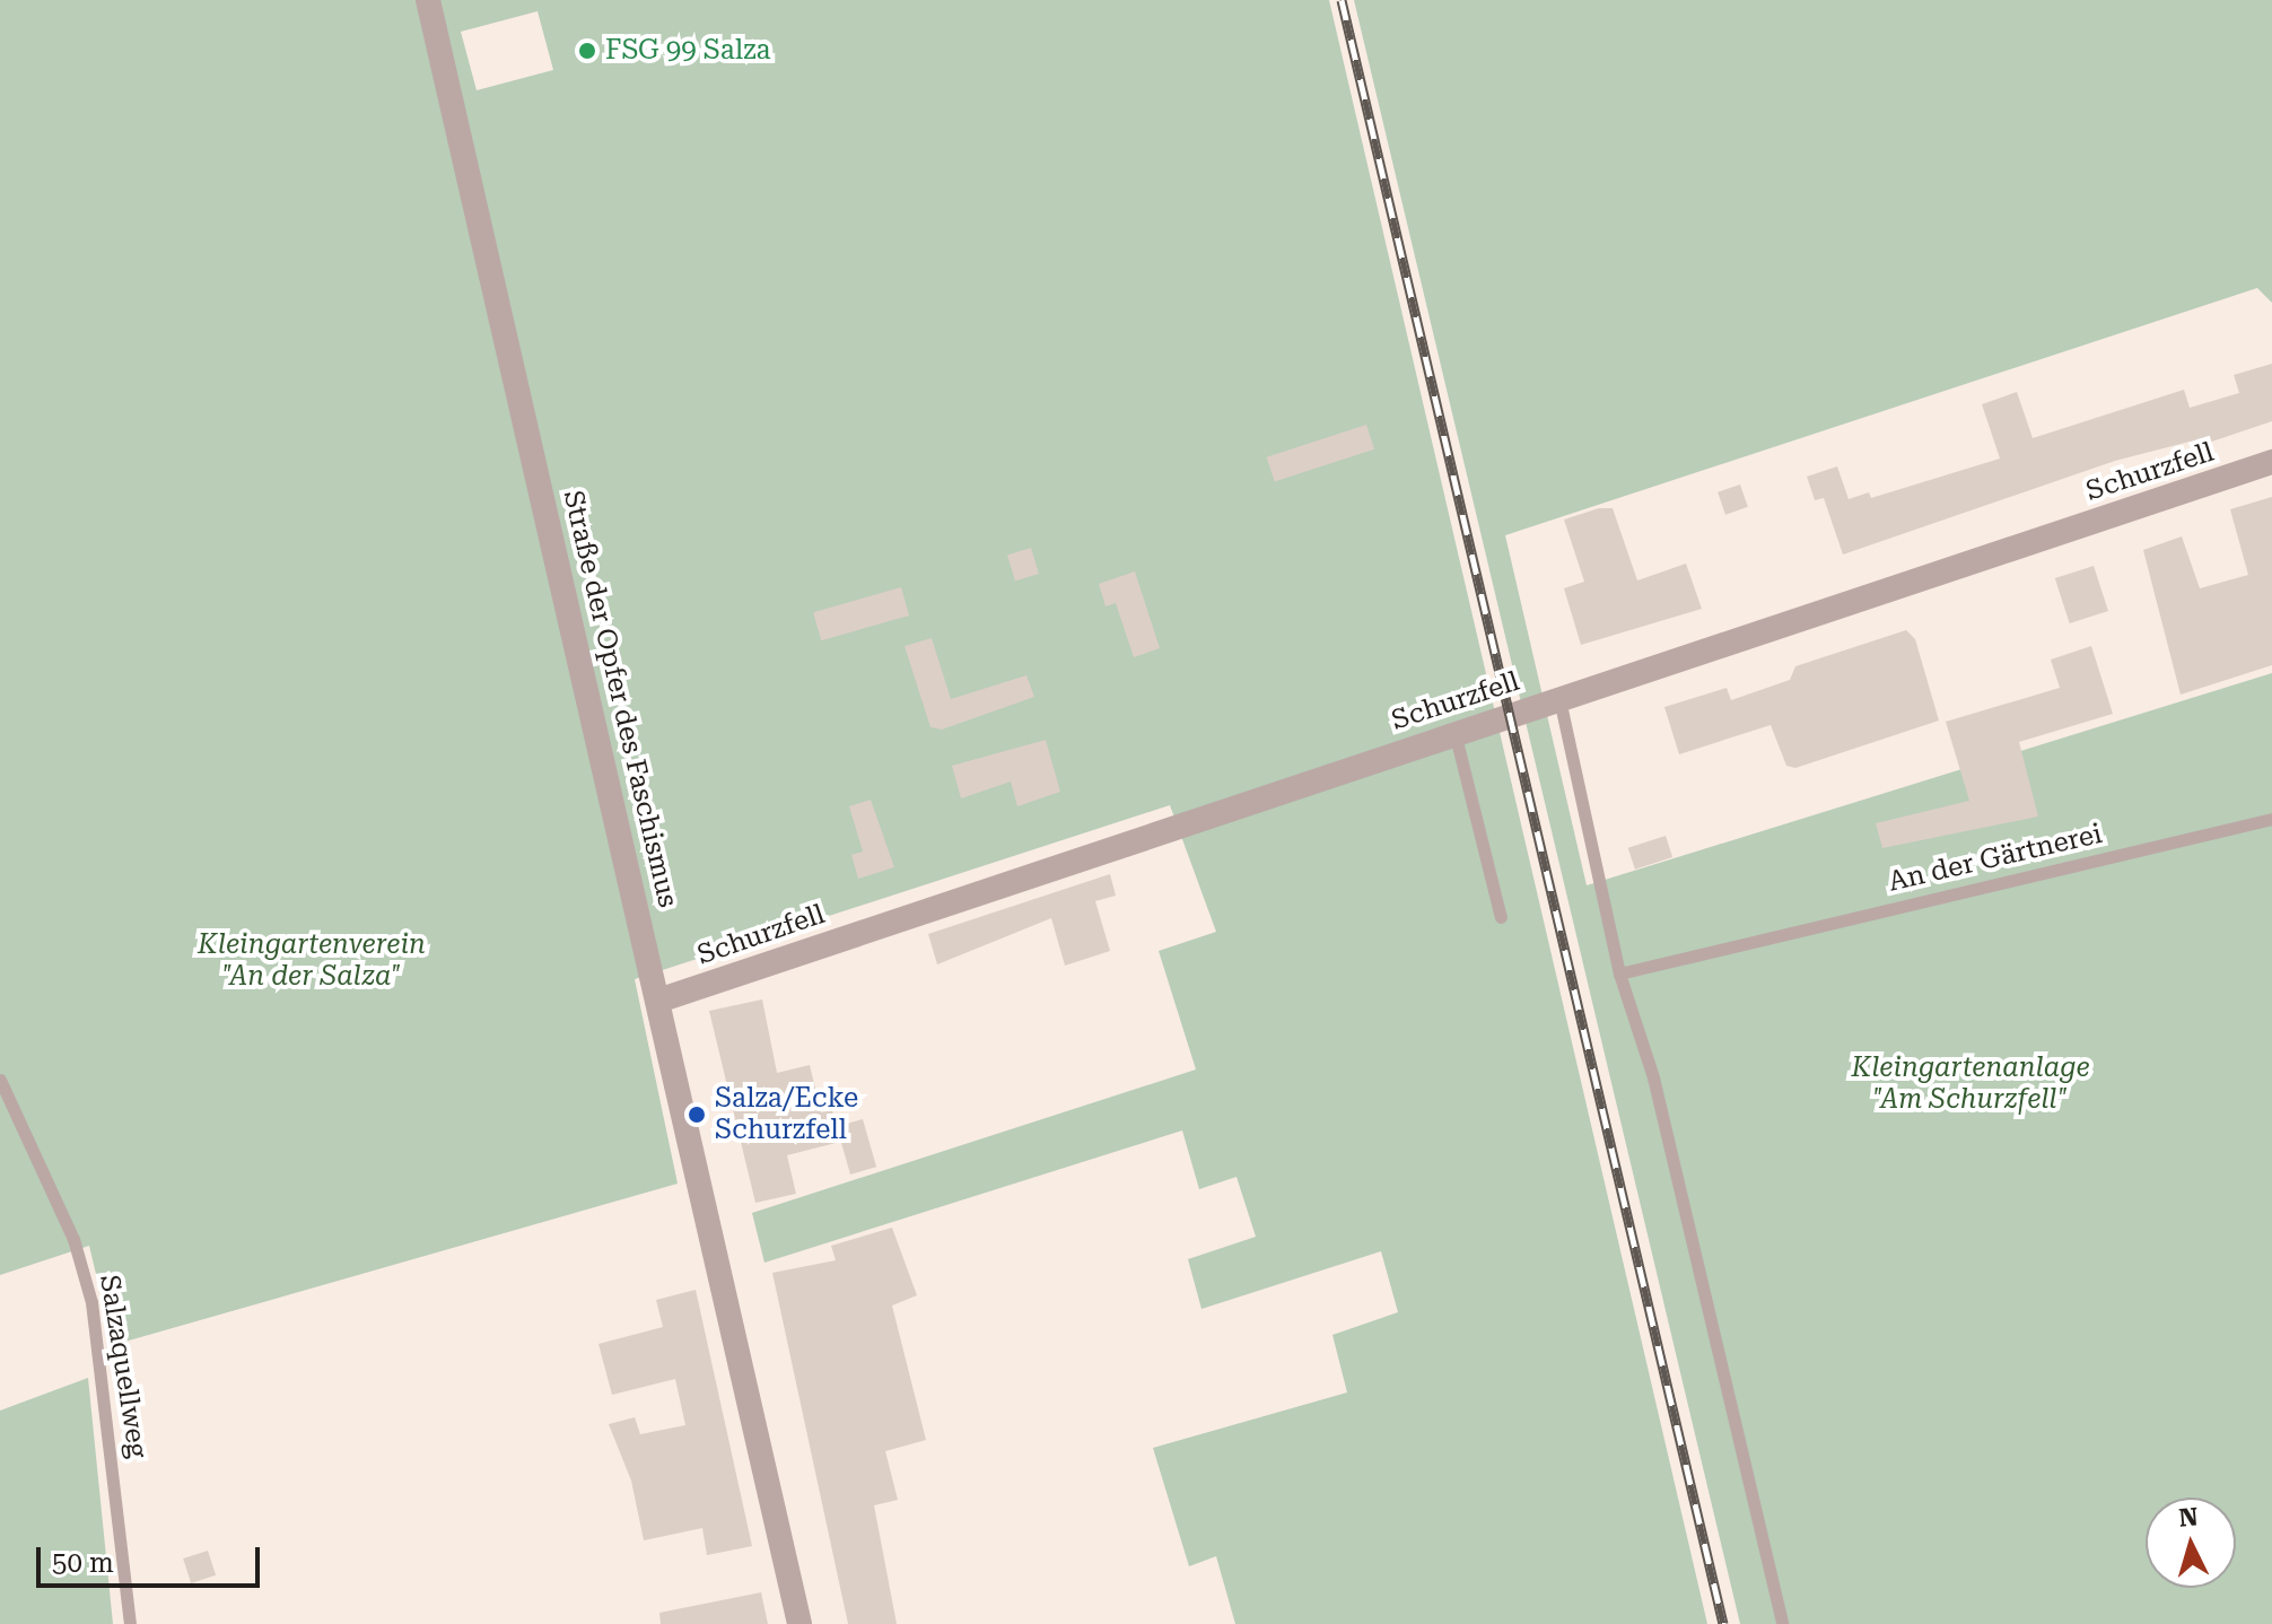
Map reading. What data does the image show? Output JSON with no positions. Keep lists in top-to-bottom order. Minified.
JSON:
{"streets":{"street":["Schurzfell","Straße der Opfer des Faschismus"],"lane":["An der Gärtnerei","Salzaquellweg"]},"crossings":[["Schurzfell","Straße der Opfer des Faschismus"]],"parks":["Kleingartenverein \"An der Salza\"","Kleingartenanlage \"Am Schurzfell\""],"places":["FSG 99 Salza","Salza/Ecke Schurzfell"],"scale_bar":"50 m","north":"top"}
